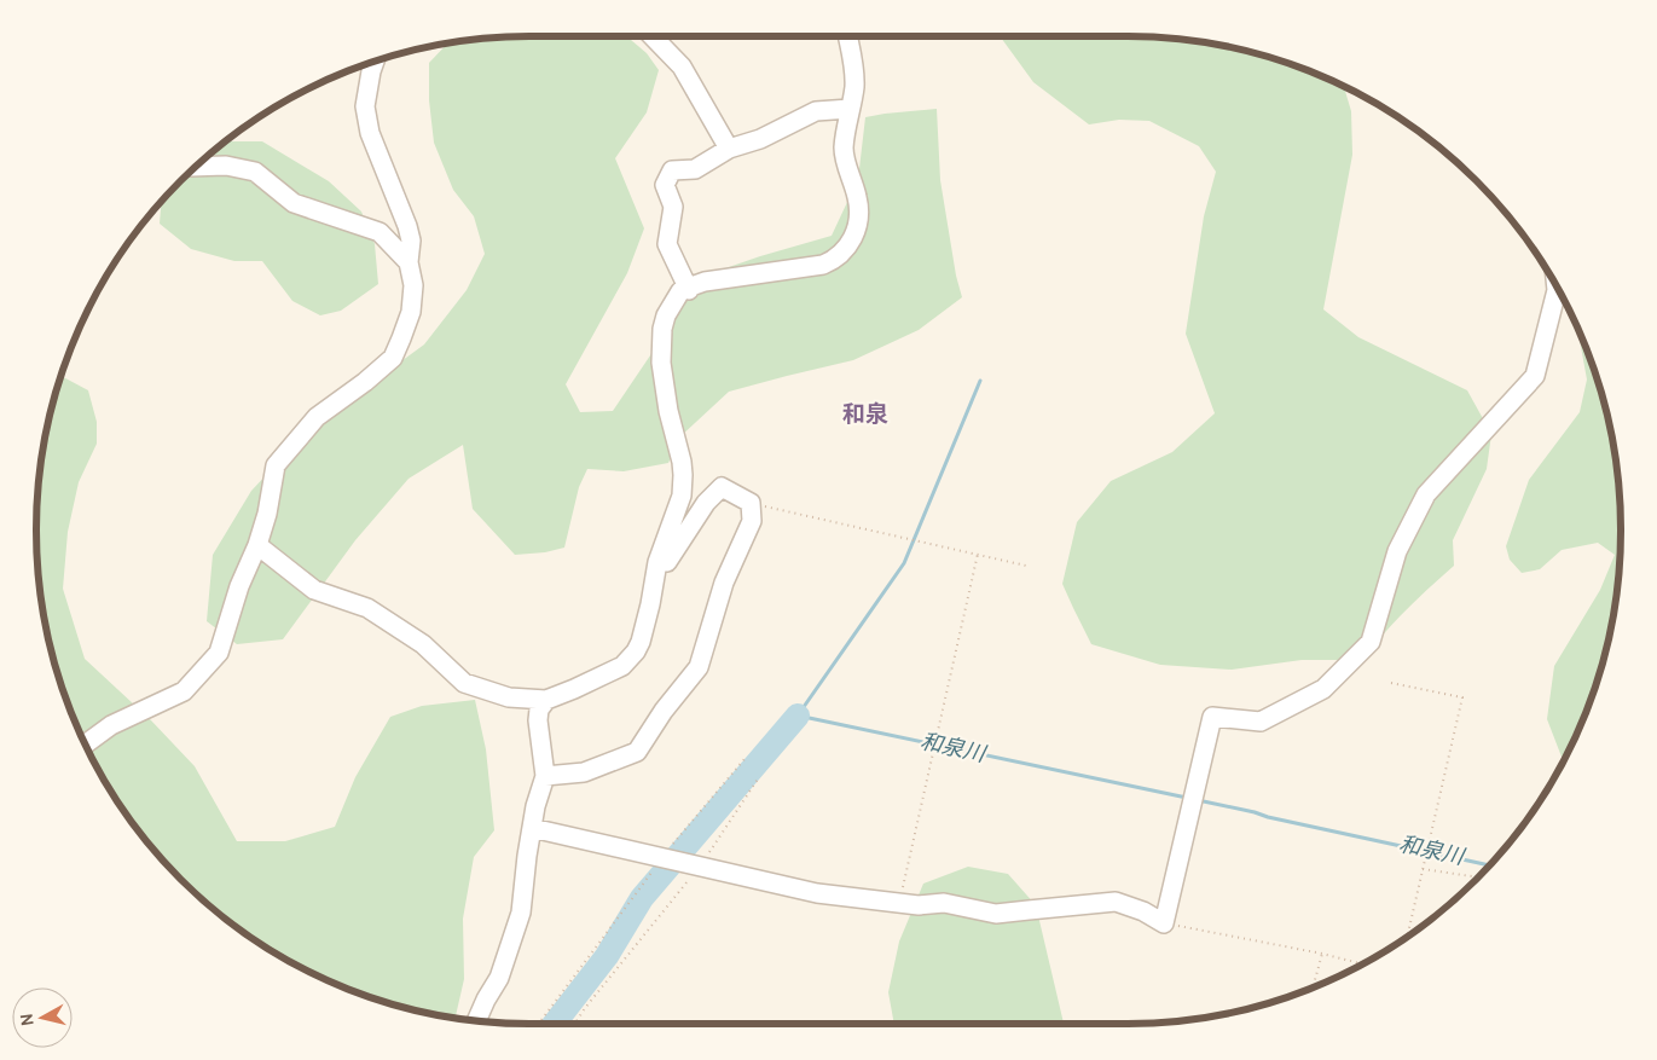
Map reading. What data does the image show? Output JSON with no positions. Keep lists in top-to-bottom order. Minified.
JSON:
{"districts":["和泉"],"water":["和泉川"],"north":"left"}
